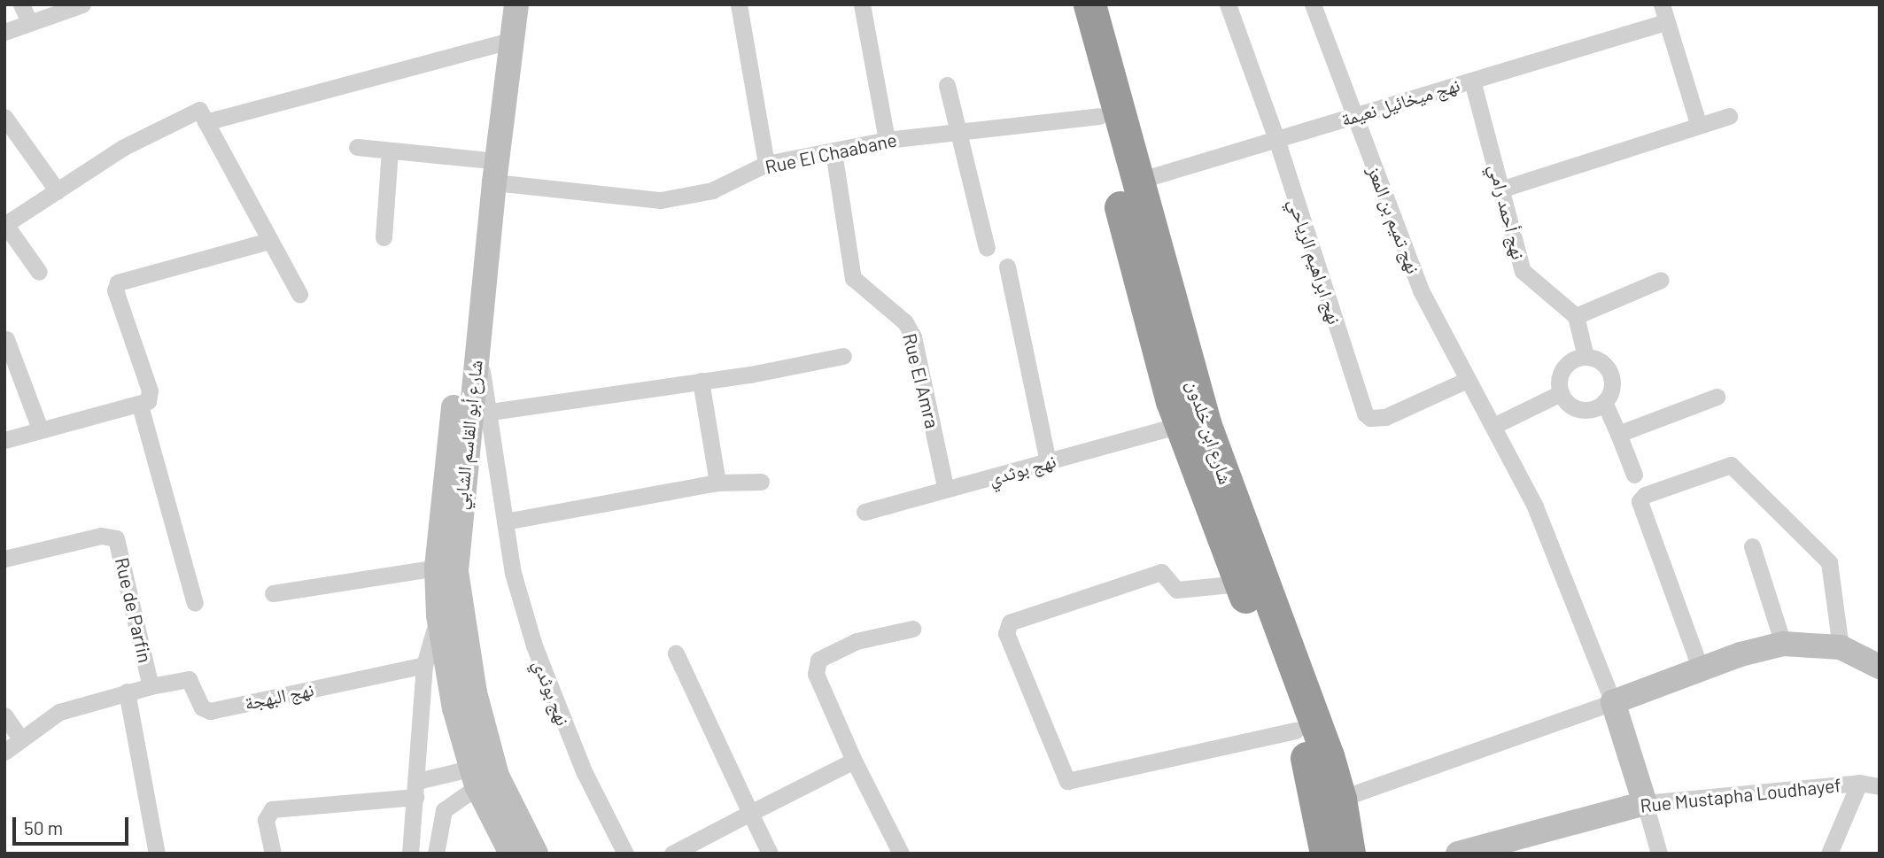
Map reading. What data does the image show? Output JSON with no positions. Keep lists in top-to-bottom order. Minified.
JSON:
{"streets":{"highway":["شارع ابن خلدون"],"street":["نهج ميخائيل نعيمة","Rue El Chaabane","نهج أحمد رامي","نهج تميم بن المعز","نهج ابراهيم الرياحي","Rue El Amra","شارع أبو القاسم الشابي","نهج بوثدي","Rue de Parfin","نهج البهجة","Rue Mustapha Loudhayef"]},"crossings":[["نهج ميخائيل نعيمة","نهج أحمد رامي"],["نهج ميخائيل نعيمة","نهج تميم بن المعز"],["نهج ميخائيل نعيمة","نهج ابراهيم الرياحي"],["نهج ميخائيل نعيمة","شارع ابن خلدون"],["Rue El Chaabane","Rue El Amra"],["Rue El Chaabane","شارع ابن خلدون"],["Rue El Chaabane","شارع أبو القاسم الشابي"],["نهج تميم بن المعز","نهج ابراهيم الرياحي"],["Rue El Amra","نهج بوثدي"],["شارع ابن خلدون","نهج بوثدي"],["شارع أبو القاسم الشابي","نهج بوثدي"],["Rue de Parfin","نهج البهجة"]],"scale_bar":"50 m"}
